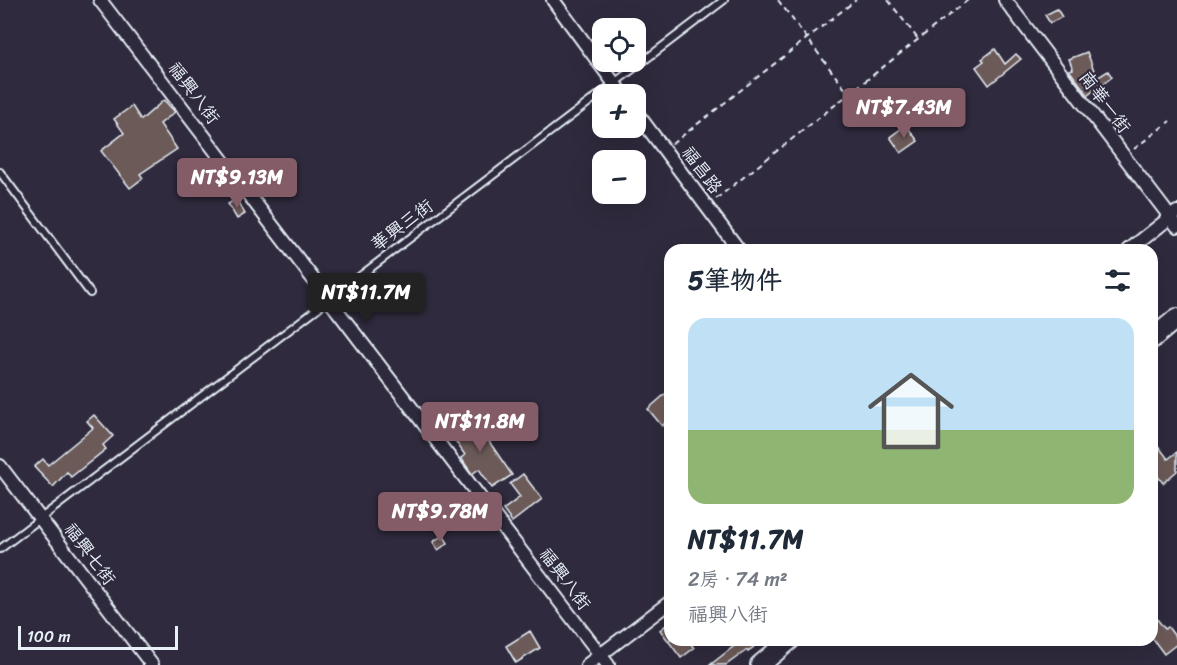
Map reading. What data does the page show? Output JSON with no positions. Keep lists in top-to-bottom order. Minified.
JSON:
{"streets":{"street":["福興八街","南華一街","福昌路","福興七街"],"lane":["華興三街"]},"crossings":[["福興八街","華興三街"],["華興三街","福興七街"]],"scale_bar":"100 m","page":{"map_buttons":["+","−"],"price":["NT$7.43M","NT$9.13M","NT$11.7M","NT$11.8M","NT$9.78M"],"heading":"5筆物件","list":[{"name":"NT$11.7M","note":"2房 · 74 m² · 福興八街"}],"scale":"100 m"}}
